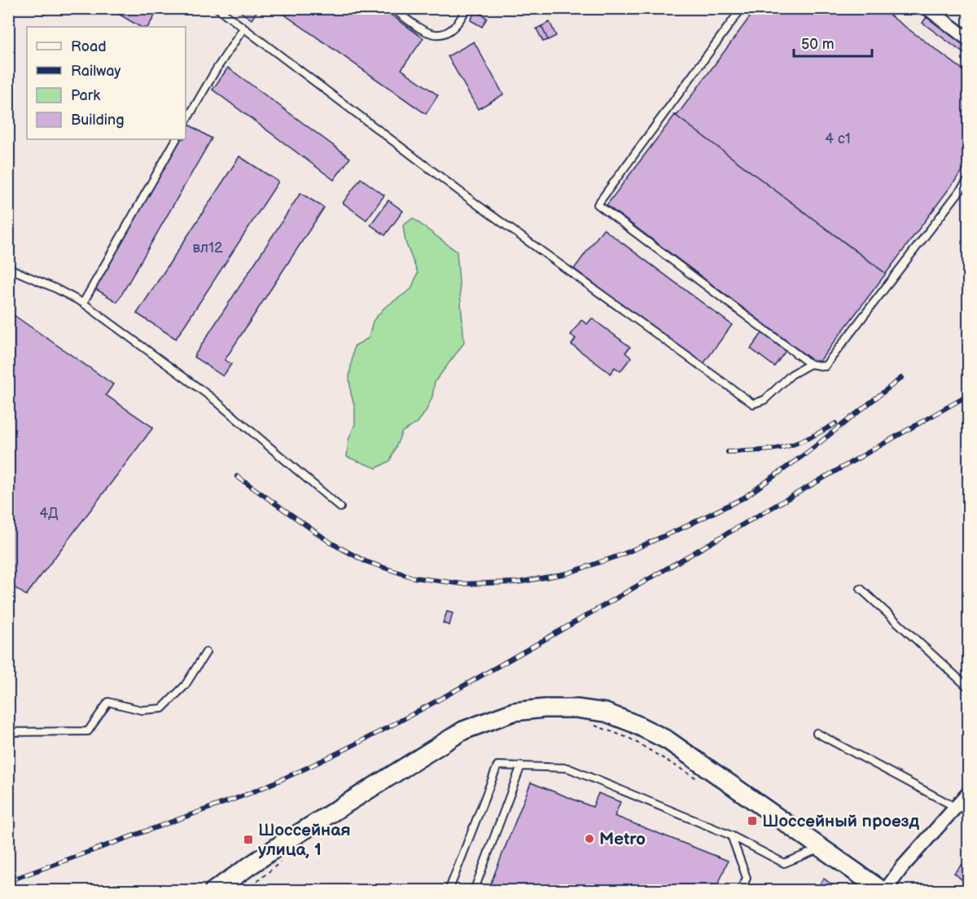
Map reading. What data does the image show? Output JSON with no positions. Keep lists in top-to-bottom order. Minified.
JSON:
{"places":{"transit":["Шоссейный проезд","Шоссейная улица, 1"],"other":["Metro"]},"house_numbers":["4 с1","вл12","4Д"],"legend":["Road","Railway","Park","Building"],"scale_bar":"50 m"}
